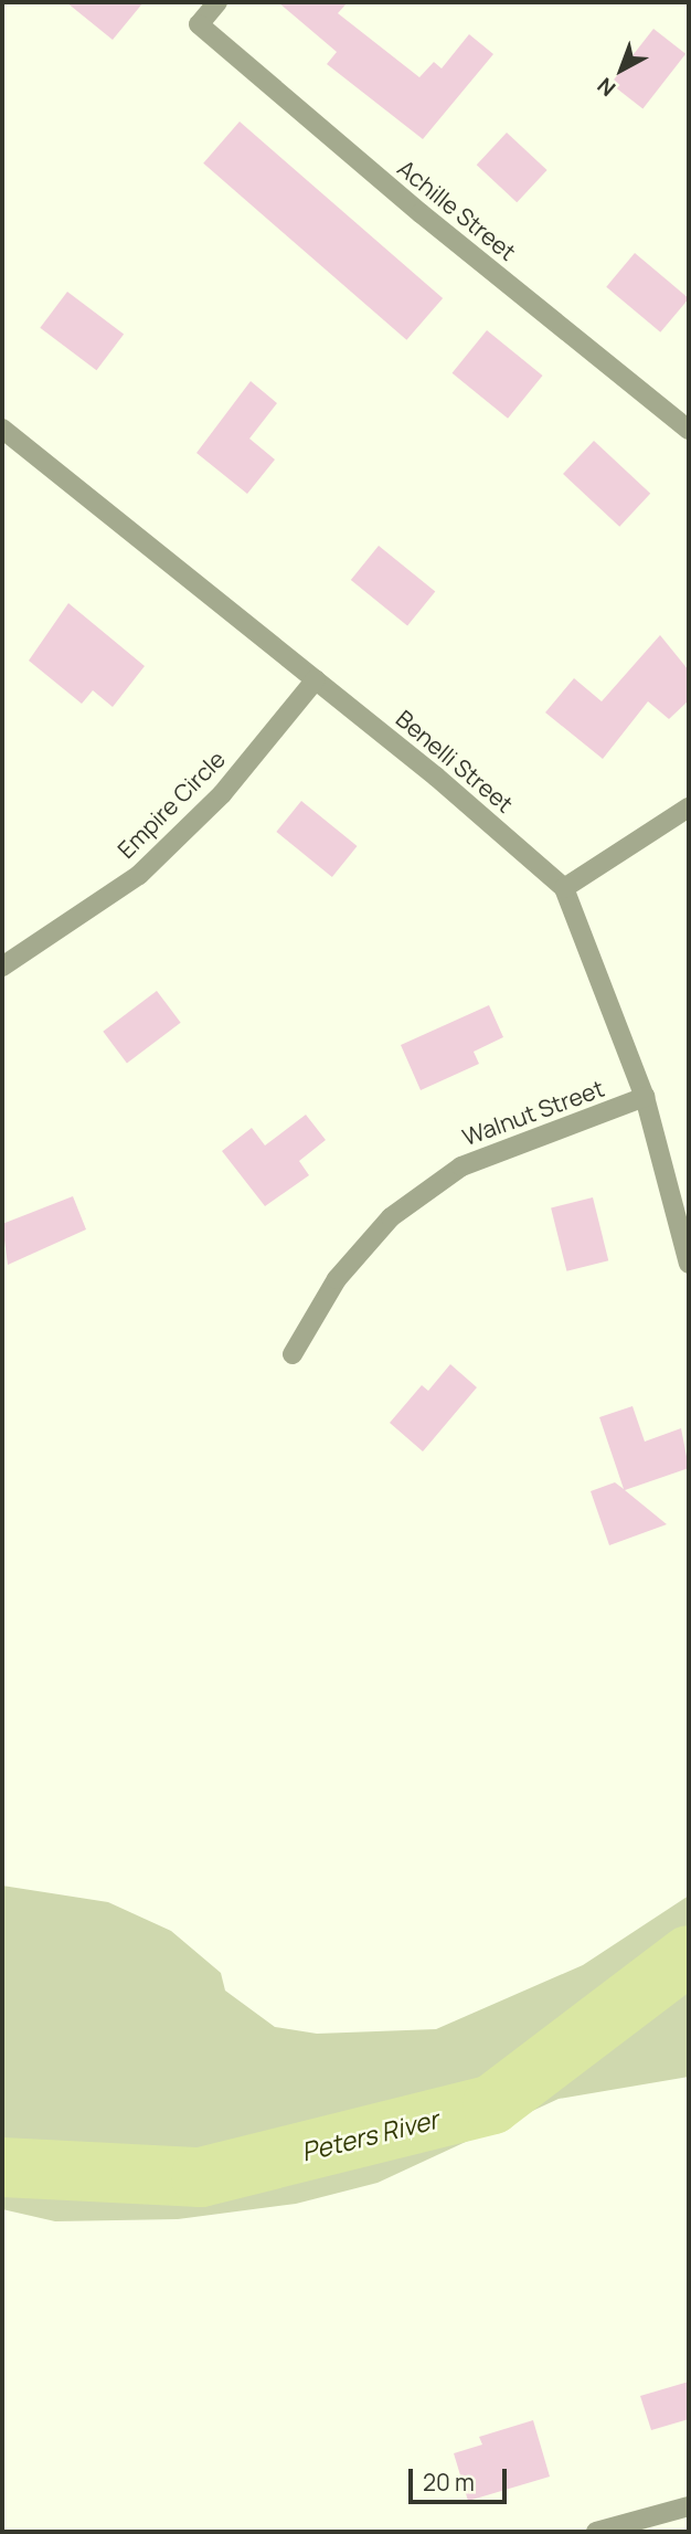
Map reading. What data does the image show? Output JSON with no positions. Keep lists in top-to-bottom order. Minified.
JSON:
{"streets":{"street":["Achille Street","Benelli Street","Empire Circle","Walnut Street"]},"crossings":[["Benelli Street","Empire Circle"],["Benelli Street","Walnut Street"]],"water":["Peters River"],"scale_bar":"20 m","north":"bottom left"}
